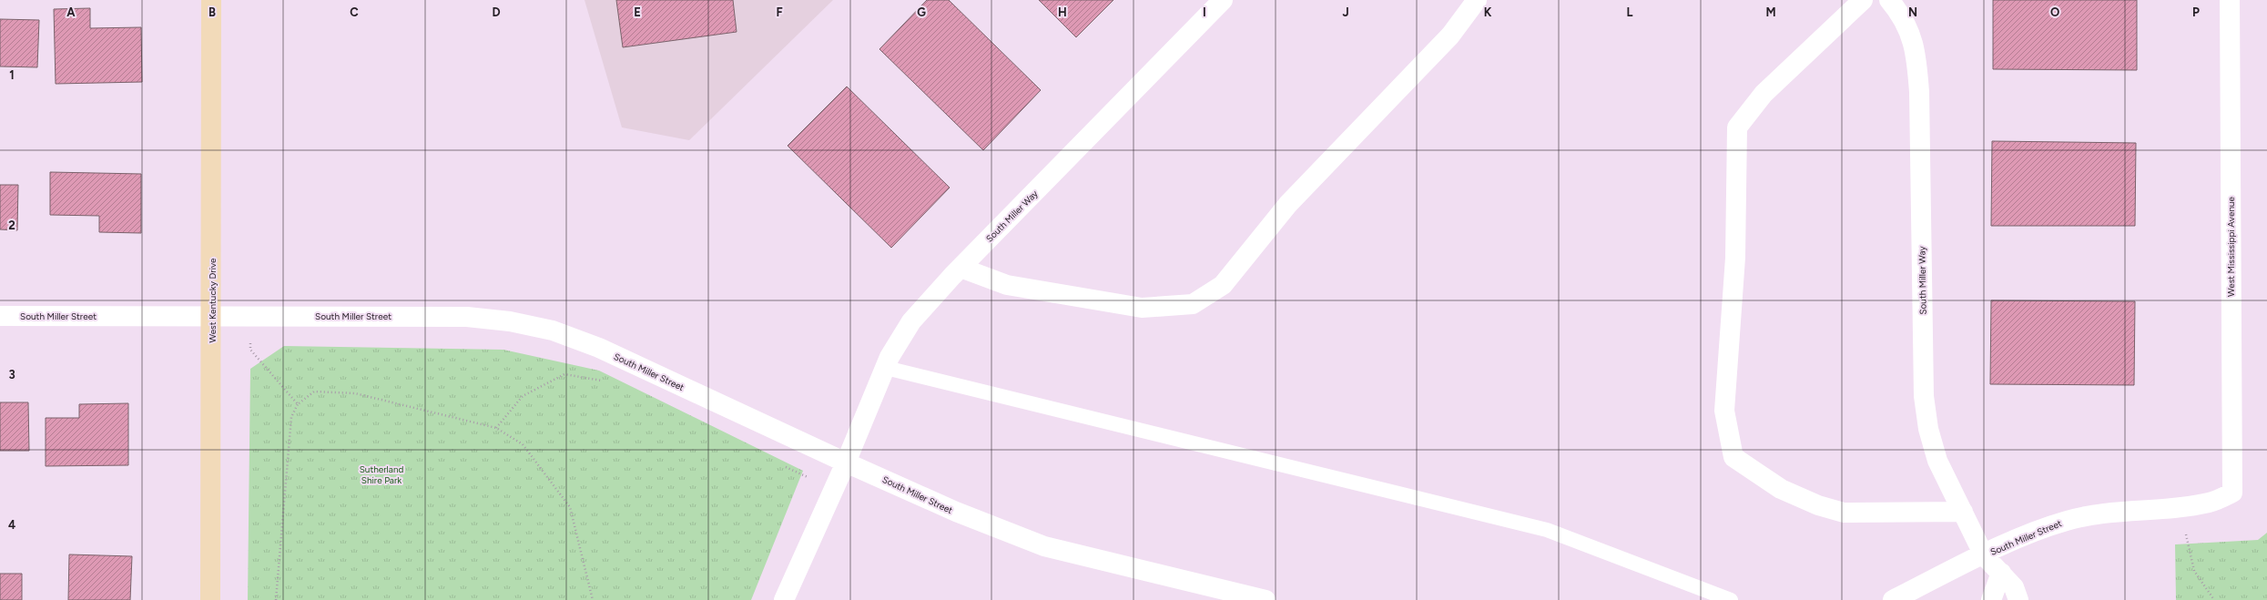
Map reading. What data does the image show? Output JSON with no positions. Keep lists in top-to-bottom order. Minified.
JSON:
{"streets":{"street":["South Miller Way","West Mississippi Avenue","West Kentucky Drive","South Miller Street"]},"crossings":[["South Miller Way","South Miller Street"],["West Mississippi Avenue","South Miller Street"],["West Kentucky Drive","South Miller Street"]],"parks":["Sutherland Shire Park"],"grid":{"columns":["A","B","C","D","E","F","G","H","I","J","K","L","M","N","O","P"],"rows":["1","2","3","4"]}}
